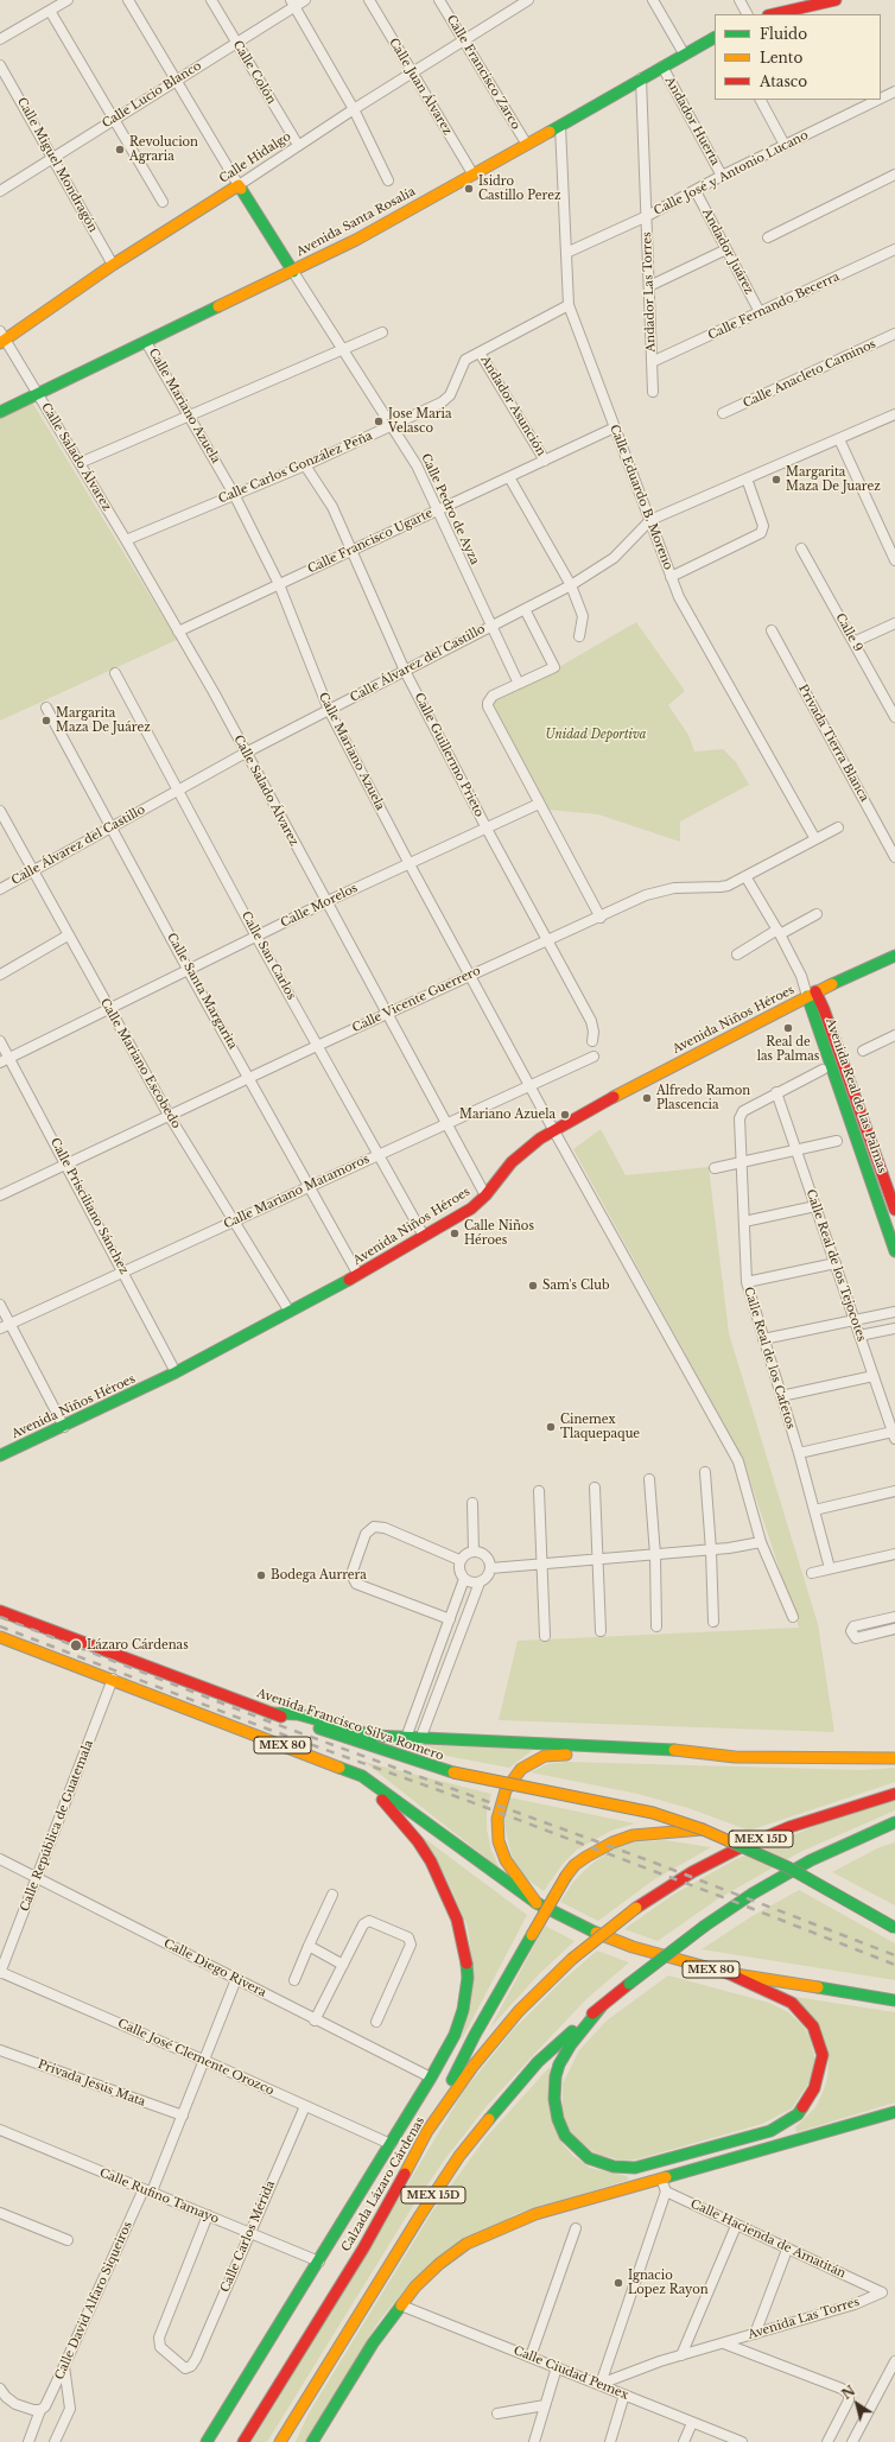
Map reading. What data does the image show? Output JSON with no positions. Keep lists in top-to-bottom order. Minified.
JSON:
{"streets":{"main road":["Calle Hidalgo","Avenida Santa Rosalía","Calle Pedro de Ayza","Avenida Niños Héroes","Avenida Real de las Palmas","Avenida Francisco Silva Romero","MEX 80","MEX 15D","Calzada Lázaro Cárdenas"],"street":["Calle Colón","Calle Francisco Zarco","Calle Juan Álvarez","Calle Lucio Blanco","Andador Huerta","Calle Miguel Mondragón","Calle José y Antonio Lucano","Andador Juárez","Andador Las Torres","Calle Fernando Becerra","Calle Anacleto Caminos","Calle Mariano Azuela","Andador Asunción","Calle Salado Álvarez","Calle Carlos González Peña","Calle Eduardo B. Moreno","Calle Francisco Ugarte","Calle 9","Calle Álvarez del Castillo","Privada Tierra Blanca","Calle Guillermo Prieto","Calle Morelos","Calle San Carlos","Calle Santa Margarita","Calle Vicente Guerrero","Calle Mariano Escobedo","Calle Mariano Matamoros","Calle Prisciliano Sánchez","Calle Real de los Tejocotes","Calle Real de los Cafetos","Calle República de Guatemala","Calle Diego Rivera","Calle José Clemente Orozco","Privada Jesús Mata","Calle Rufino Tamayo","Calle Carlos Mérida","Calle Hacienda de Amatitán","Calle David Alfaro Siqueiros","Avenida Las Torres","Calle Ciudad Pemex"]},"crossings":[["Calle Colón","Calle Lucio Blanco"],["Calle Colón","Calle Hidalgo"],["Calle Francisco Zarco","Calle Hidalgo"],["Calle Francisco Zarco","Avenida Santa Rosalía"],["Calle Juan Álvarez","Calle Hidalgo"],["Calle Juan Álvarez","Avenida Santa Rosalía"],["Calle Lucio Blanco","Calle Miguel Mondragón"],["Andador Huerta","Calle José y Antonio Lucano"],["Andador Huerta","Avenida Santa Rosalía"],["Calle Hidalgo","Calle Miguel Mondragón"],["Calle Hidalgo","Calle Salado Álvarez"],["Calle Hidalgo","Calle Pedro de Ayza"],["Calle José y Antonio Lucano","Andador Juárez"],["Calle José y Antonio Lucano","Andador Las Torres"],["Calle José y Antonio Lucano","Calle Eduardo B. Moreno"],["Avenida Santa Rosalía","Andador Las Torres"],["Avenida Santa Rosalía","Calle Mariano Azuela"],["Avenida Santa Rosalía","Calle Salado Álvarez"],["Avenida Santa Rosalía","Calle Eduardo B. Moreno"],["Avenida Santa Rosalía","Calle Pedro de Ayza"],["Andador Juárez","Calle Fernando Becerra"],["Andador Las Torres","Calle Fernando Becerra"],["Calle Mariano Azuela","Calle Carlos González Peña"],["Calle Mariano Azuela","Calle Francisco Ugarte"],["Calle Mariano Azuela","Calle Álvarez del Castillo"],["Calle Mariano Azuela","Calle Morelos"],["Calle Mariano Azuela","Calle Vicente Guerrero"],["Calle Mariano Azuela","Avenida Niños Héroes"],["Calle Mariano Azuela","Calle Mariano Matamoros"],["Andador Asunción","Calle Carlos González Peña"],["Andador Asunción","Calle Francisco Ugarte"],["Calle Salado Álvarez","Calle Carlos González Peña"],["Calle Salado Álvarez","Calle Francisco Ugarte"],["Calle Salado Álvarez","Calle Álvarez del Castillo"],["Calle Salado Álvarez","Calle Morelos"],["Calle Salado Álvarez","Calle Vicente Guerrero"],["Calle Salado Álvarez","Avenida Niños Héroes"],["Calle Salado Álvarez","Calle Mariano Matamoros"],["Calle Carlos González Peña","Calle Eduardo B. Moreno"],["Calle Carlos González Peña","Calle Pedro de Ayza"],["Calle Carlos González Peña","Calle Guillermo Prieto"],["Calle Eduardo B. Moreno","Calle Francisco Ugarte"],["Calle Eduardo B. Moreno","Calle Álvarez del Castillo"],["Calle Eduardo B. Moreno","Calle Vicente Guerrero"],["Calle Pedro de Ayza","Calle Francisco Ugarte"],["Calle Pedro de Ayza","Calle Álvarez del Castillo"],["Calle Francisco Ugarte","Calle Guillermo Prieto"],["Calle Álvarez del Castillo","Calle Guillermo Prieto"],["Calle Álvarez del Castillo","Calle San Carlos"],["Calle Álvarez del Castillo","Calle Santa Margarita"],["Calle Álvarez del Castillo","Calle Mariano Escobedo"],["Calle Guillermo Prieto","Calle Morelos"],["Calle Guillermo Prieto","Calle Vicente Guerrero"],["Calle Morelos","Calle San Carlos"],["Calle Morelos","Calle Santa Margarita"],["Calle Morelos","Calle Mariano Escobedo"],["Calle Morelos","Calle Prisciliano Sánchez"],["Calle San Carlos","Calle Vicente Guerrero"],["Calle San Carlos","Avenida Niños Héroes"],["Calle San Carlos","Calle Mariano Matamoros"],["Calle Santa Margarita","Calle Vicente Guerrero"],["Calle Santa Margarita","Avenida Niños Héroes"],["Calle Santa Margarita","Calle Mariano Matamoros"],["Calle Vicente Guerrero","Calle Mariano Escobedo"],["Calle Vicente Guerrero","Avenida Real de las Palmas"],["Calle Vicente Guerrero","Calle Prisciliano Sánchez"],["Avenida Niños Héroes","Calle Mariano Escobedo"],["Avenida Niños Héroes","Avenida Real de las Palmas"],["Avenida Niños Héroes","Calle Prisciliano Sánchez"],["Calle Mariano Escobedo","Calle Mariano Matamoros"],["Calle Mariano Matamoros","Calle Prisciliano Sánchez"],["Calle Real de los Tejocotes","Calle Real de los Cafetos"],["Avenida Francisco Silva Romero","MEX 80"],["MEX 80","Calle República de Guatemala"],["Calle República de Guatemala","Calle Diego Rivera"],["Calle República de Guatemala","Calle José Clemente Orozco"],["Calle Diego Rivera","Calle David Alfaro Siqueiros"],["Calle José Clemente Orozco","Calle Carlos Mérida"],["Calle José Clemente Orozco","Calle David Alfaro Siqueiros"],["Privada Jesús Mata","Calle David Alfaro Siqueiros"],["Calle Rufino Tamayo","Calle Carlos Mérida"],["Calle Rufino Tamayo","Calle David Alfaro Siqueiros"],["Calle Hacienda de Amatitán","Avenida Las Torres"],["Avenida Las Torres","Calle Ciudad Pemex"]],"parks":["Unidad Deportiva"],"places":["Revolucion Agraria","Isidro Castillo Perez","Jose Maria Velasco","Margarita Maza De Juarez","Margarita Maza De Juárez","Real de las Palmas","Alfredo Ramon Plascencia","Mariano Azuela","Calle Niños Héroes","Sam's Club","Cinemex Tlaquepaque","Bodega Aurrera","Lázaro Cárdenas","Ignacio Lopez Rayon"],"legend":["Fluido","Lento","Atasco"],"north":"top left"}
